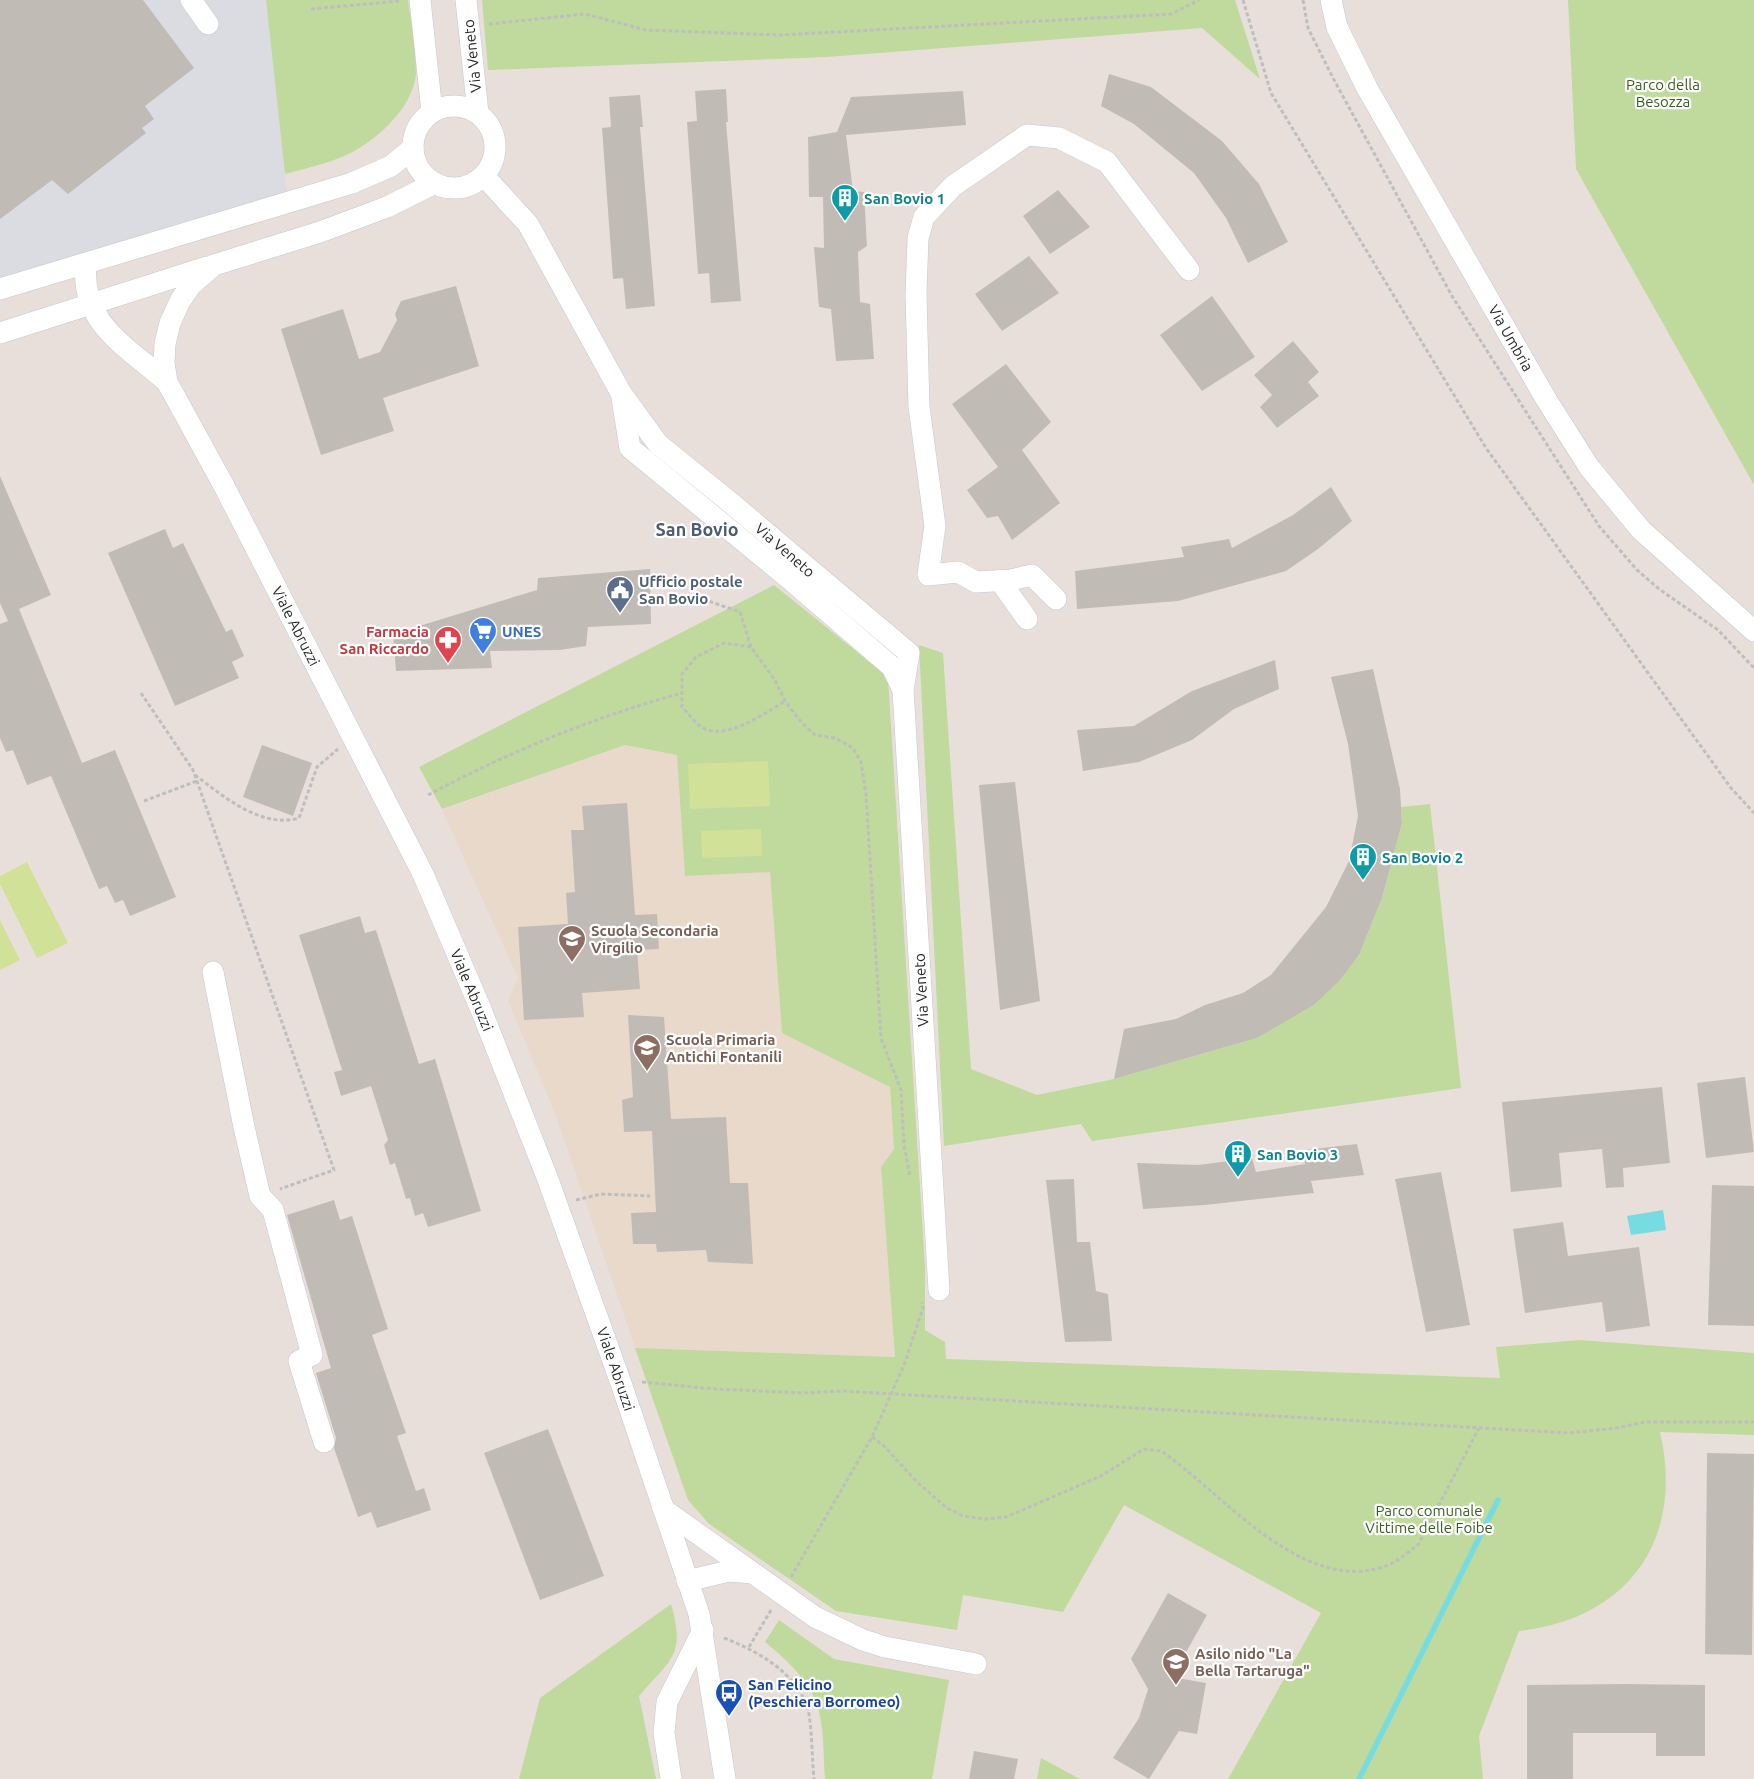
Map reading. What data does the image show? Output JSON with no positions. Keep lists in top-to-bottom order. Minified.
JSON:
{"streets":{"street":["Via Veneto","Via Umbria","Viale Abruzzi"]},"districts":["San Bovio"],"parks":["Parco della Besozza","Parco comunale Vittime delle Foibe"],"places":{"building":["San Bovio 1","San Bovio 2","San Bovio 3"],"public building":["Ufficio postale San Bovio"],"supermarket":["UNES"],"pharmacy":["Farmacia San Riccardo"],"school or university":["Scuola Secondaria Virgilio","Scuola Primaria Antichi Fontanili","Asilo nido \"La Bella Tartaruga\""],"bus stop":["San Felicino (Peschiera Borromeo)"]}}
